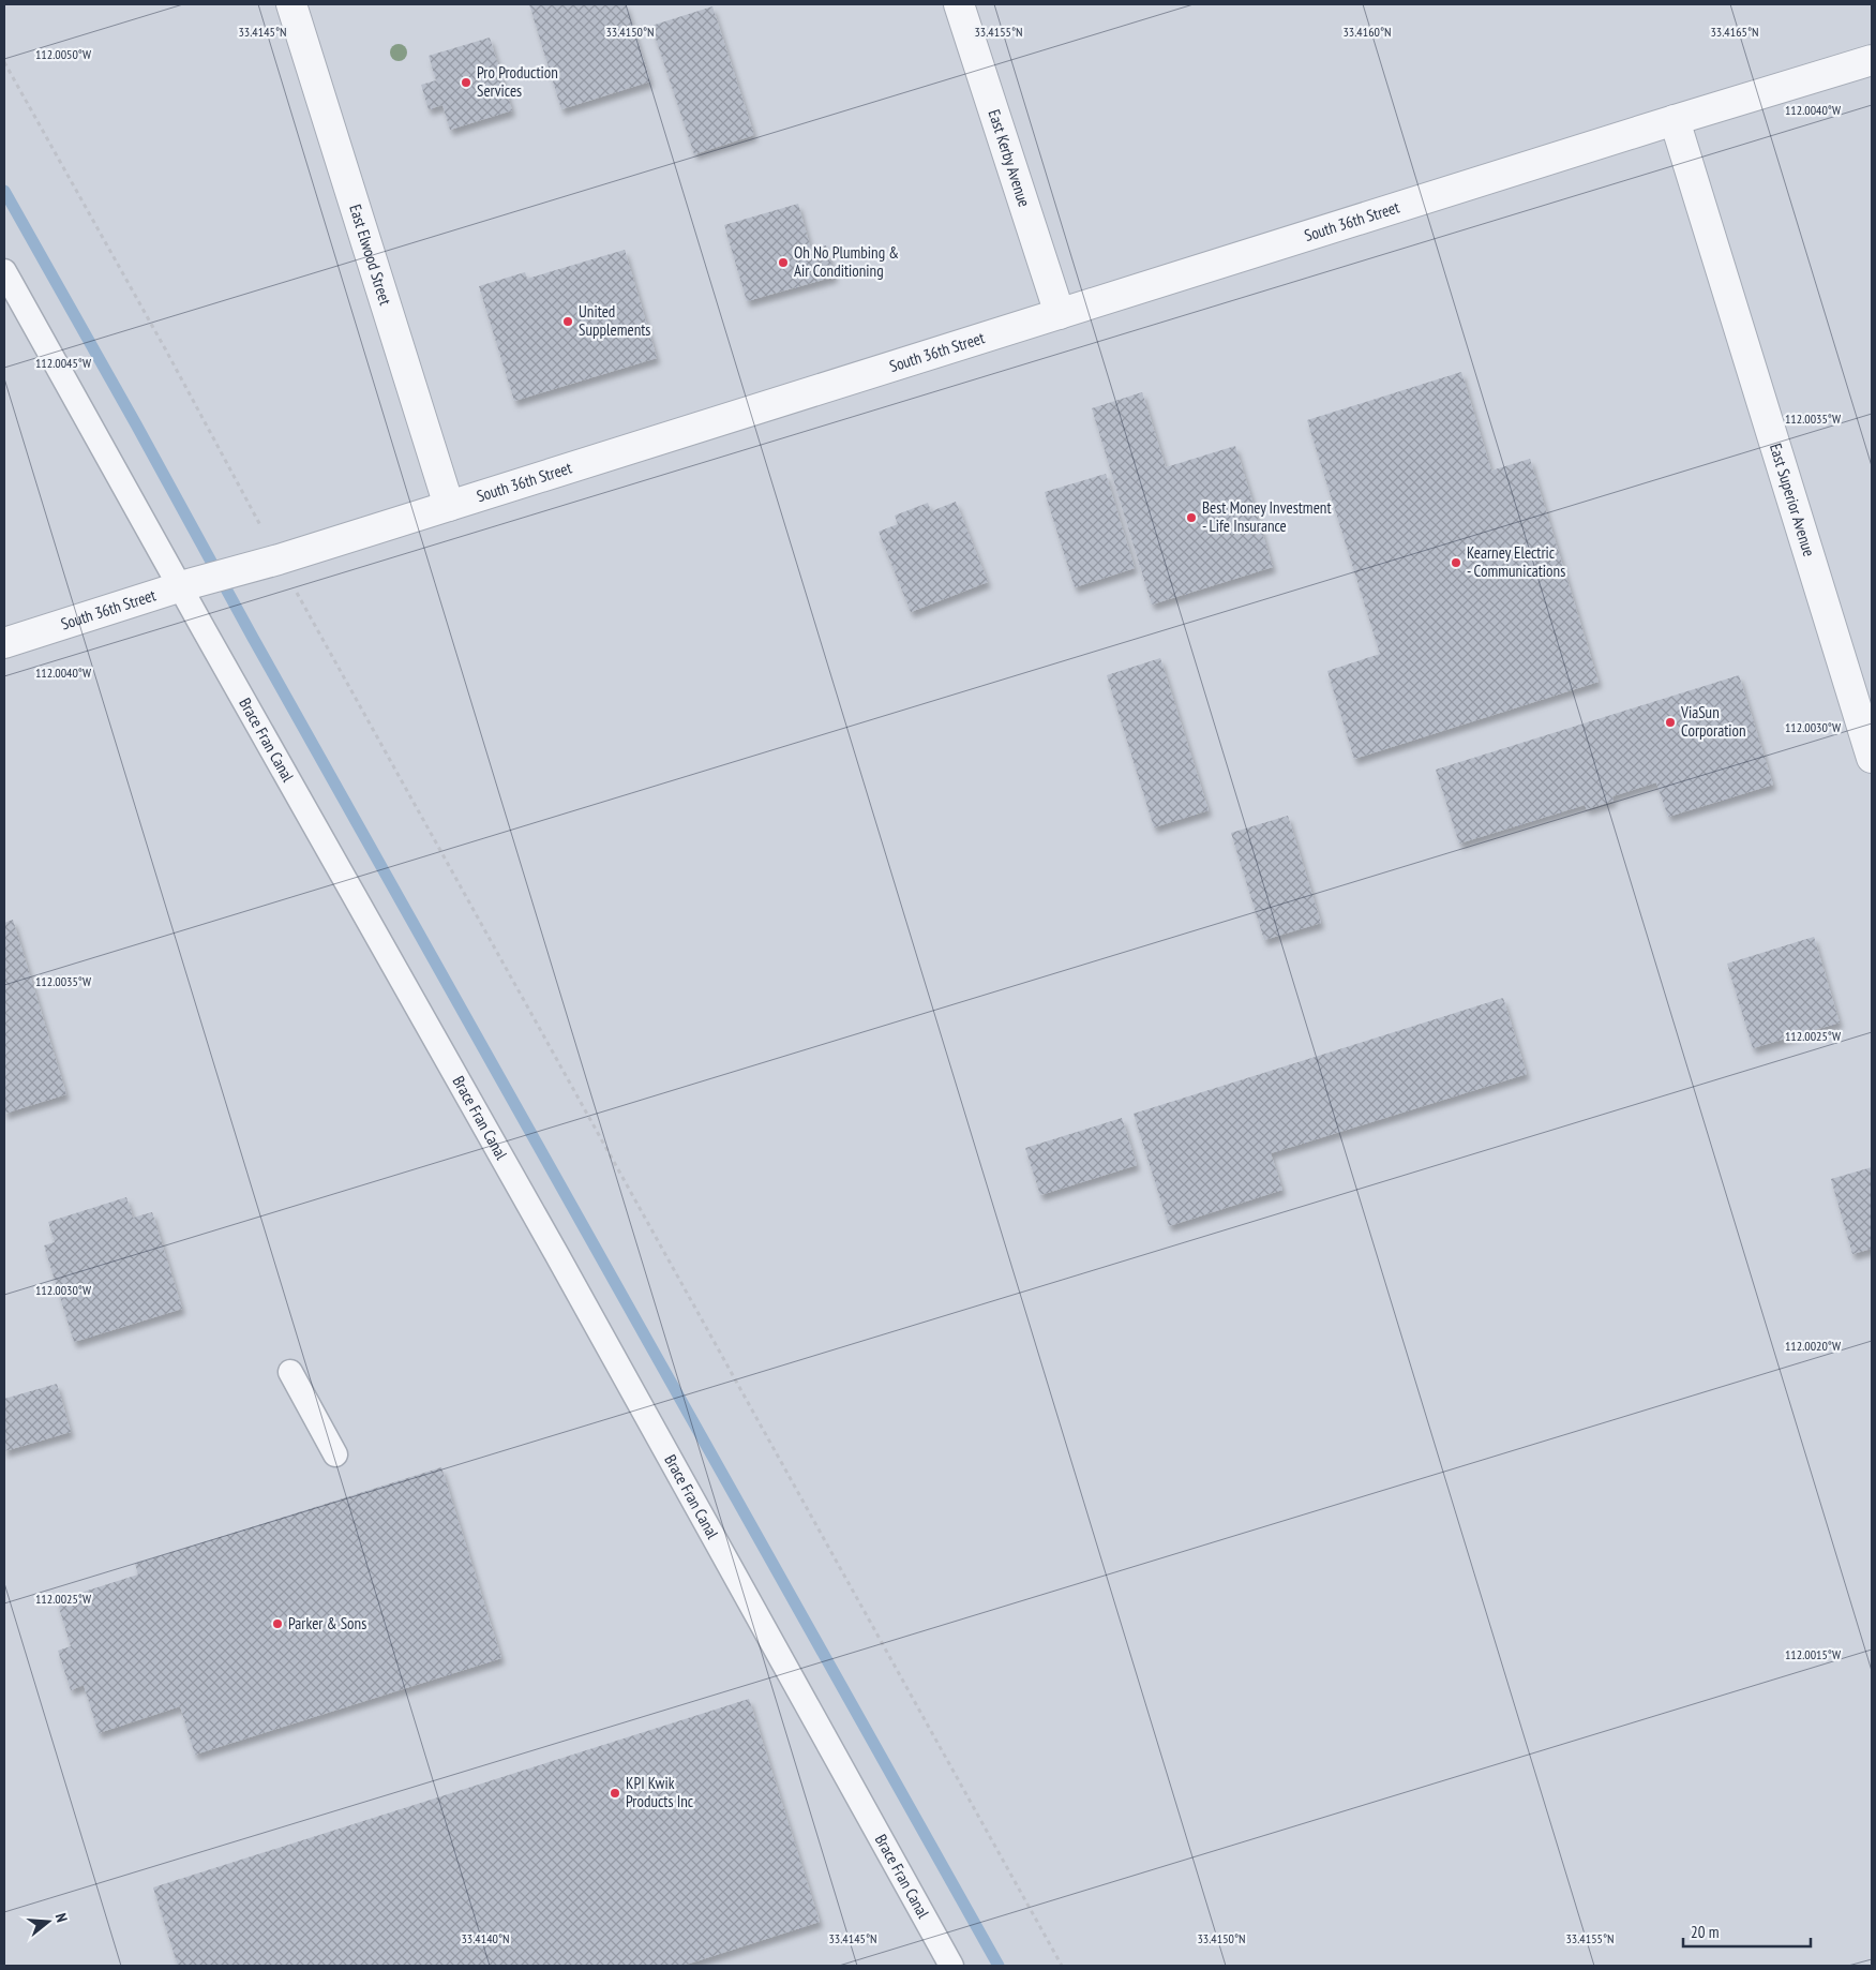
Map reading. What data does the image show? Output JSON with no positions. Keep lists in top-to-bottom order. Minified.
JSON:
{"streets":{"street":["East Kerby Avenue","South 36th Street","East Elwood Street","East Superior Avenue"],"lane":["Brace Fran Canal"]},"crossings":[["East Kerby Avenue","South 36th Street"],["South 36th Street","East Elwood Street"],["South 36th Street","East Superior Avenue"],["South 36th Street","Brace Fran Canal"]],"places":["Pro Production Services","Oh No Plumbing & Air Conditioning","United Supplements","Best Money Investment - Life Insurance","Kearney Electric - Communications","ViaSun Corporation","Parker & Sons","KPI Kwik Products Inc"],"scale_bar":"20 m","north":"right","coordinates":["33.4145°N","33.4150°N","33.4155°N","33.4160°N","33.4165°N","112.0050°W","112.0040°W","112.0045°W","112.0035°W","112.0030°W","112.0025°W","112.0020°W","112.0015°W","33.4140°N"]}
